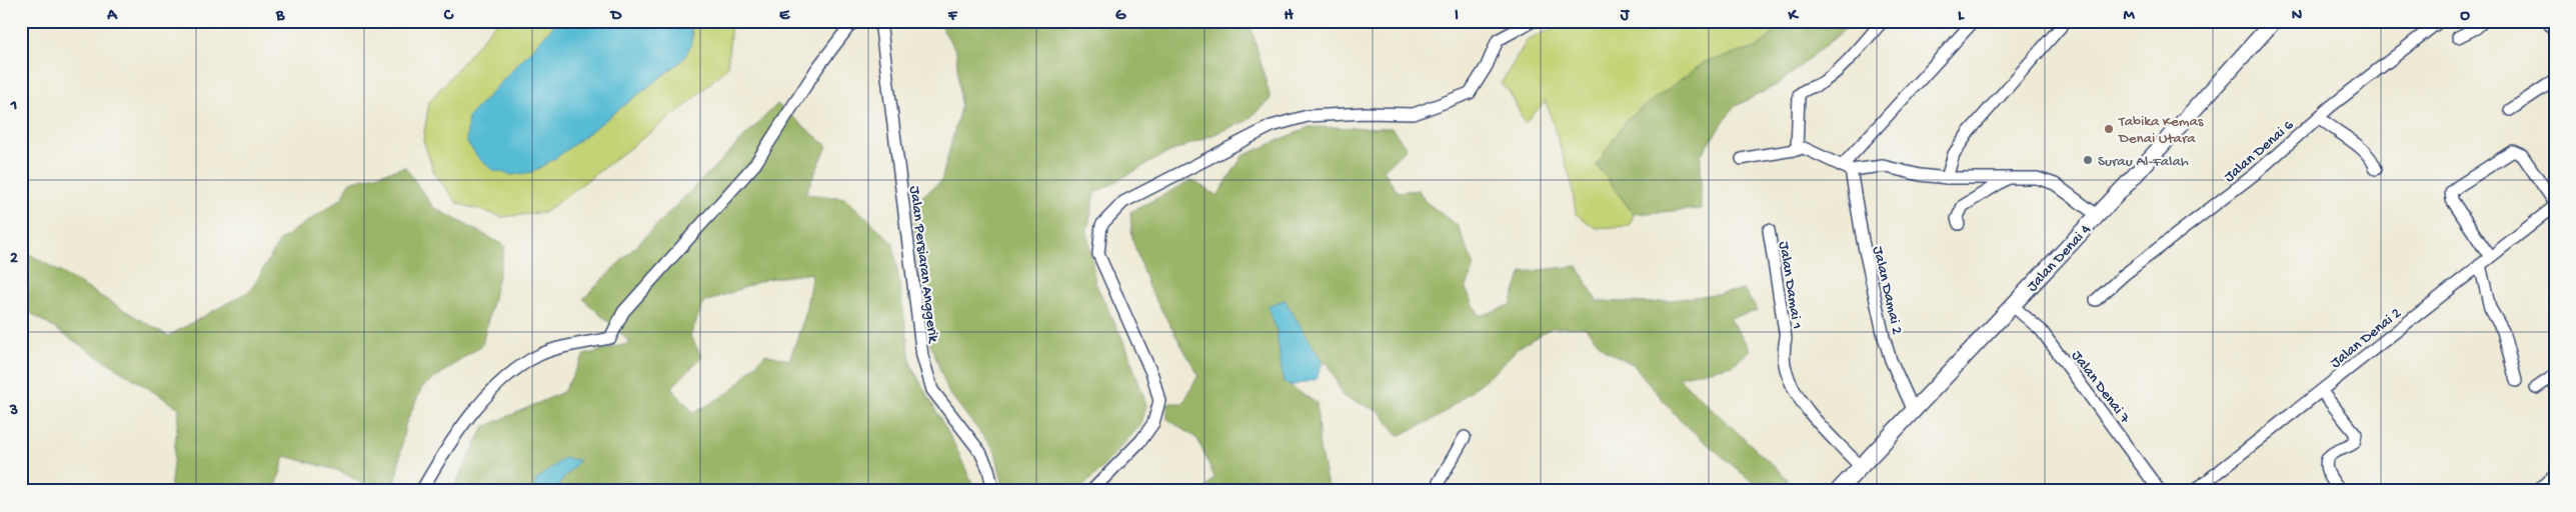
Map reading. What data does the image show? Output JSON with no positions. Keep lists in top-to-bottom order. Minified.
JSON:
{"streets":{"street":["Jalan Denai 6","Jalan Denai 4","Jalan Persiaran Anggerik","Jalan Damai 1","Jalan Damai 2","Jalan Denai 2","Jalan Denai 7"]},"crossings":[["Jalan Denai 4","Jalan Damai 1"],["Jalan Denai 4","Jalan Damai 2"],["Jalan Denai 4","Jalan Denai 7"]],"places":["Tabika Kemas Denai Utara","Surau Al-Falah"],"grid":{"columns":["A","B","C","D","E","F","G","H","I","J","K","L","M","N","O"],"rows":["1","2","3"]}}
